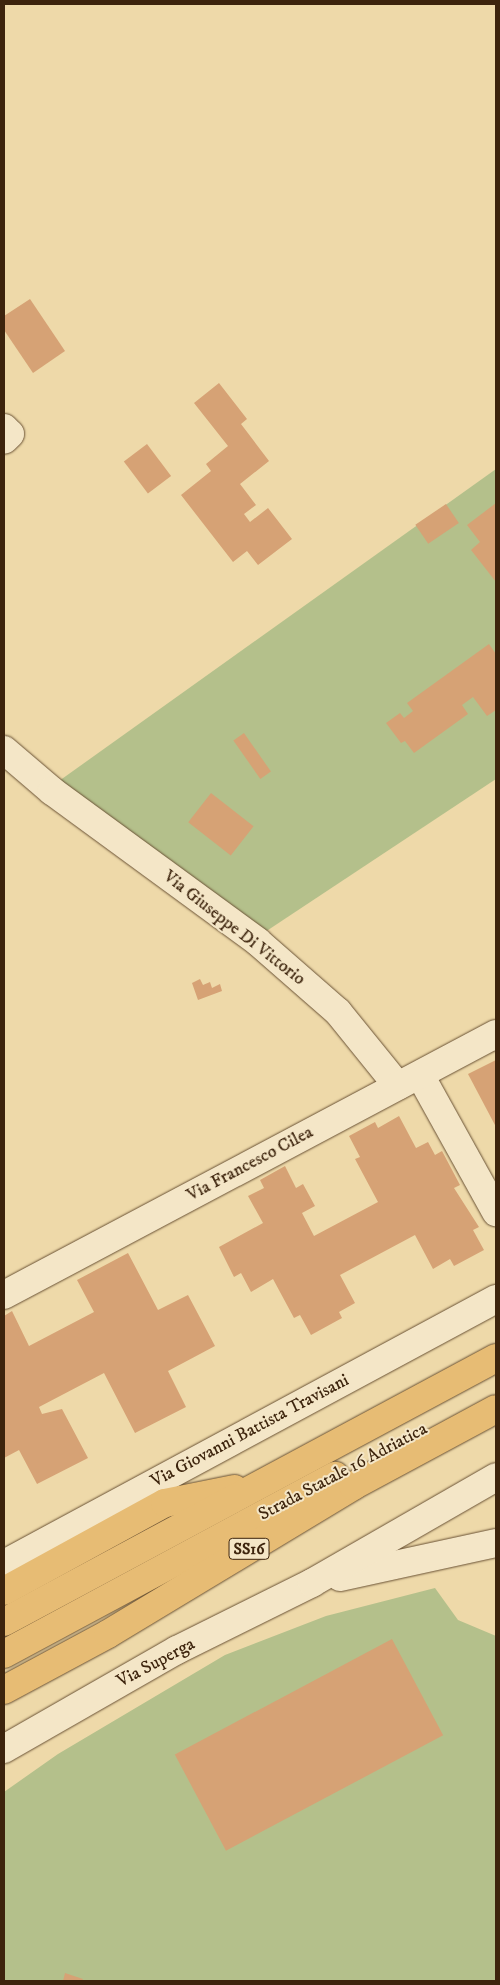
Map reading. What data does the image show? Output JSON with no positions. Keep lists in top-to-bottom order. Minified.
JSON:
{"streets":{"highway":["Strada Statale 16 Adriatica","SS16"],"street":["Via Giuseppe Di Vittorio","Via Francesco Cilea","Via Giovanni Battista Travisani","Via Superga"]},"crossings":[["Via Giuseppe Di Vittorio","Via Francesco Cilea"]]}
